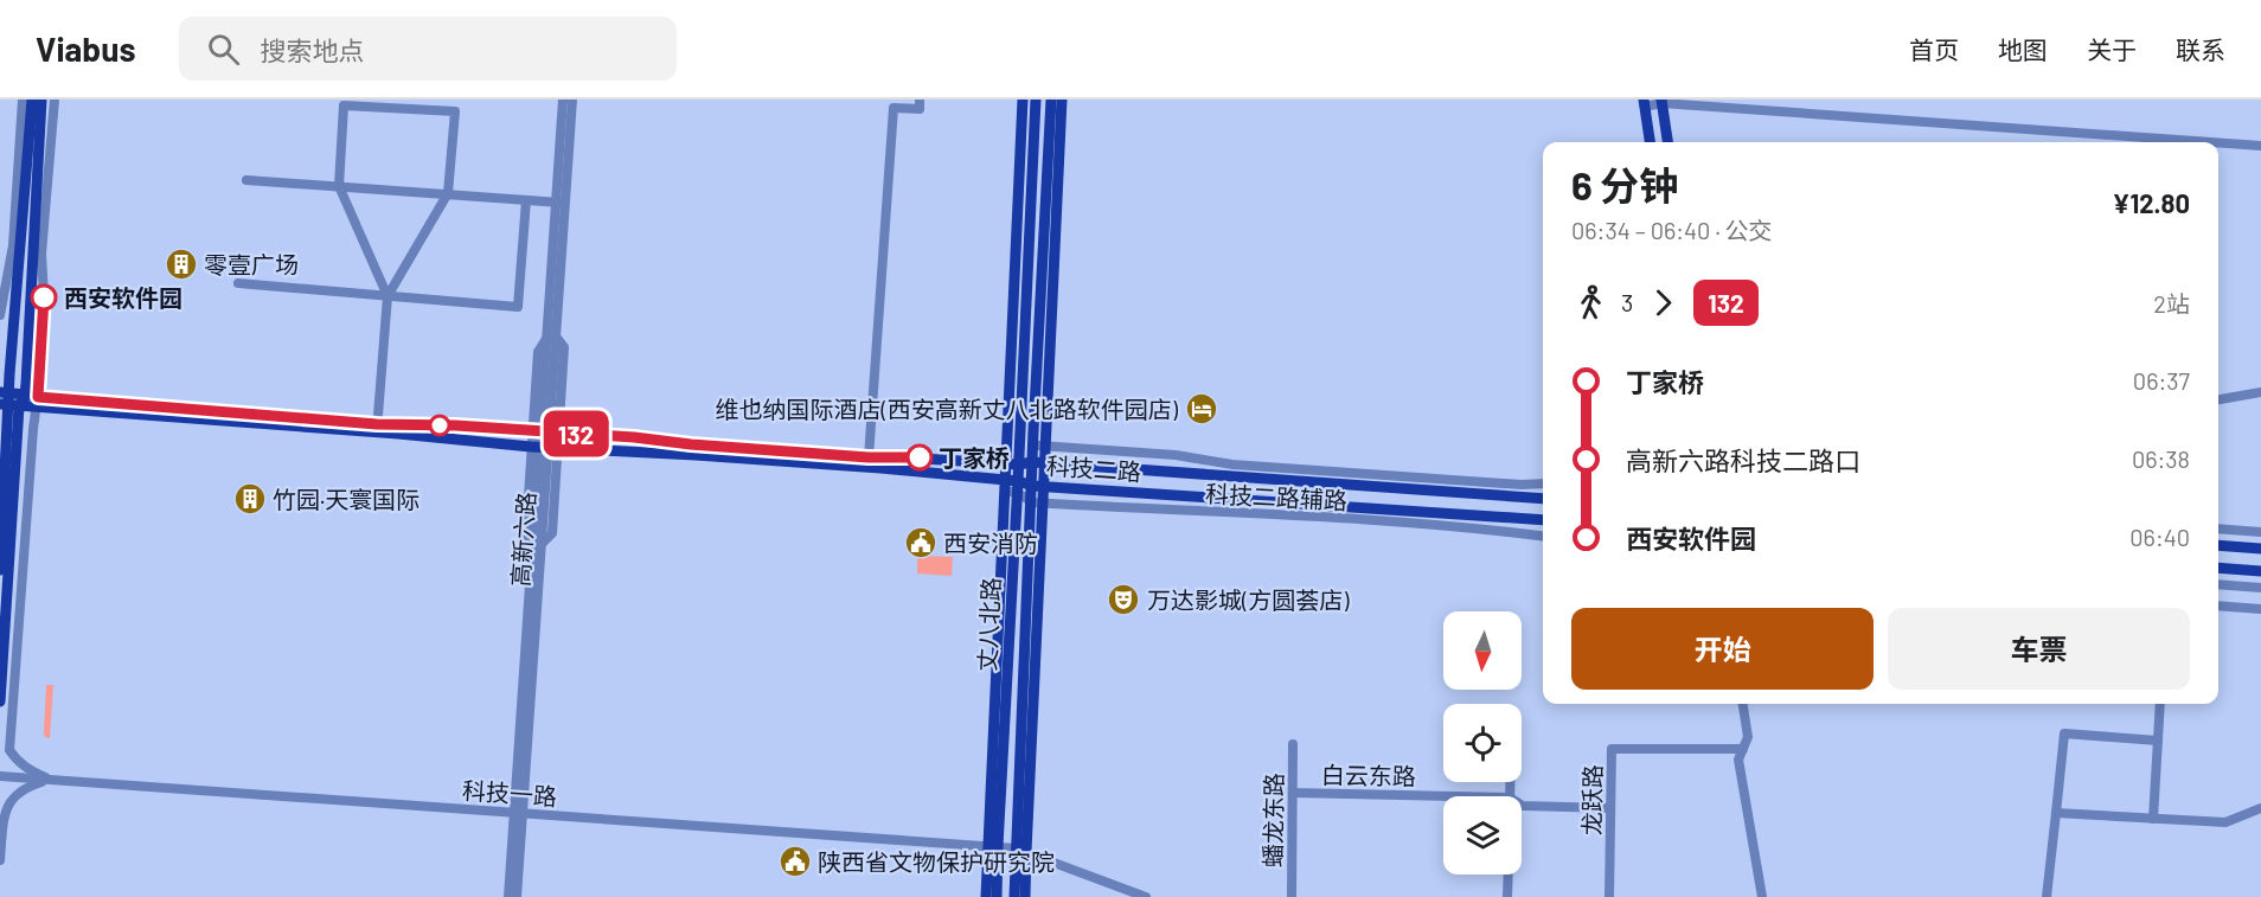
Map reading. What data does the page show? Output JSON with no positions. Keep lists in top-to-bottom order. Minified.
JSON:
{"streets":{"main road":["科技二路","丈八北路"],"street":["科技二路辅路","高新六路","白云东路","科技一路","龙跃路","蟠龙东路"]},"crossings":[["科技二路","高新六路"],["科技二路","丈八北路"],["科技二路辅路","丈八北路"],["高新六路","科技一路"],["丈八北路","科技一路"],["白云东路","龙跃路"],["白云东路","蟠龙东路"]],"places":{"building":["零壹广场","竹园·天寰国际"],"other":["西安软件园","丁家桥"],"hotel":["维也纳国际酒店(西安高新丈八北路软件园店)"],"public building":["西安消防","陕西省文物保护研究院"],"theatre":["万达影城(方圆荟店)"]},"lines":["bus line 132"],"north":"bottom","page":{"header":"Viabus","search":"搜索地点","nav":["首页","地图","关于","联系"],"on_map":"132","heading":["6 分钟","06:34 – 06:40 · 公交","¥12.80"],"legs":["3","132","2站"],"list":[{"name":"丁家桥","value":"06:37"},{"name":"高新六路科技二路口","value":"06:38"},{"name":"西安软件园","value":"06:40"}],"buttons":["开始","车票"]}}
